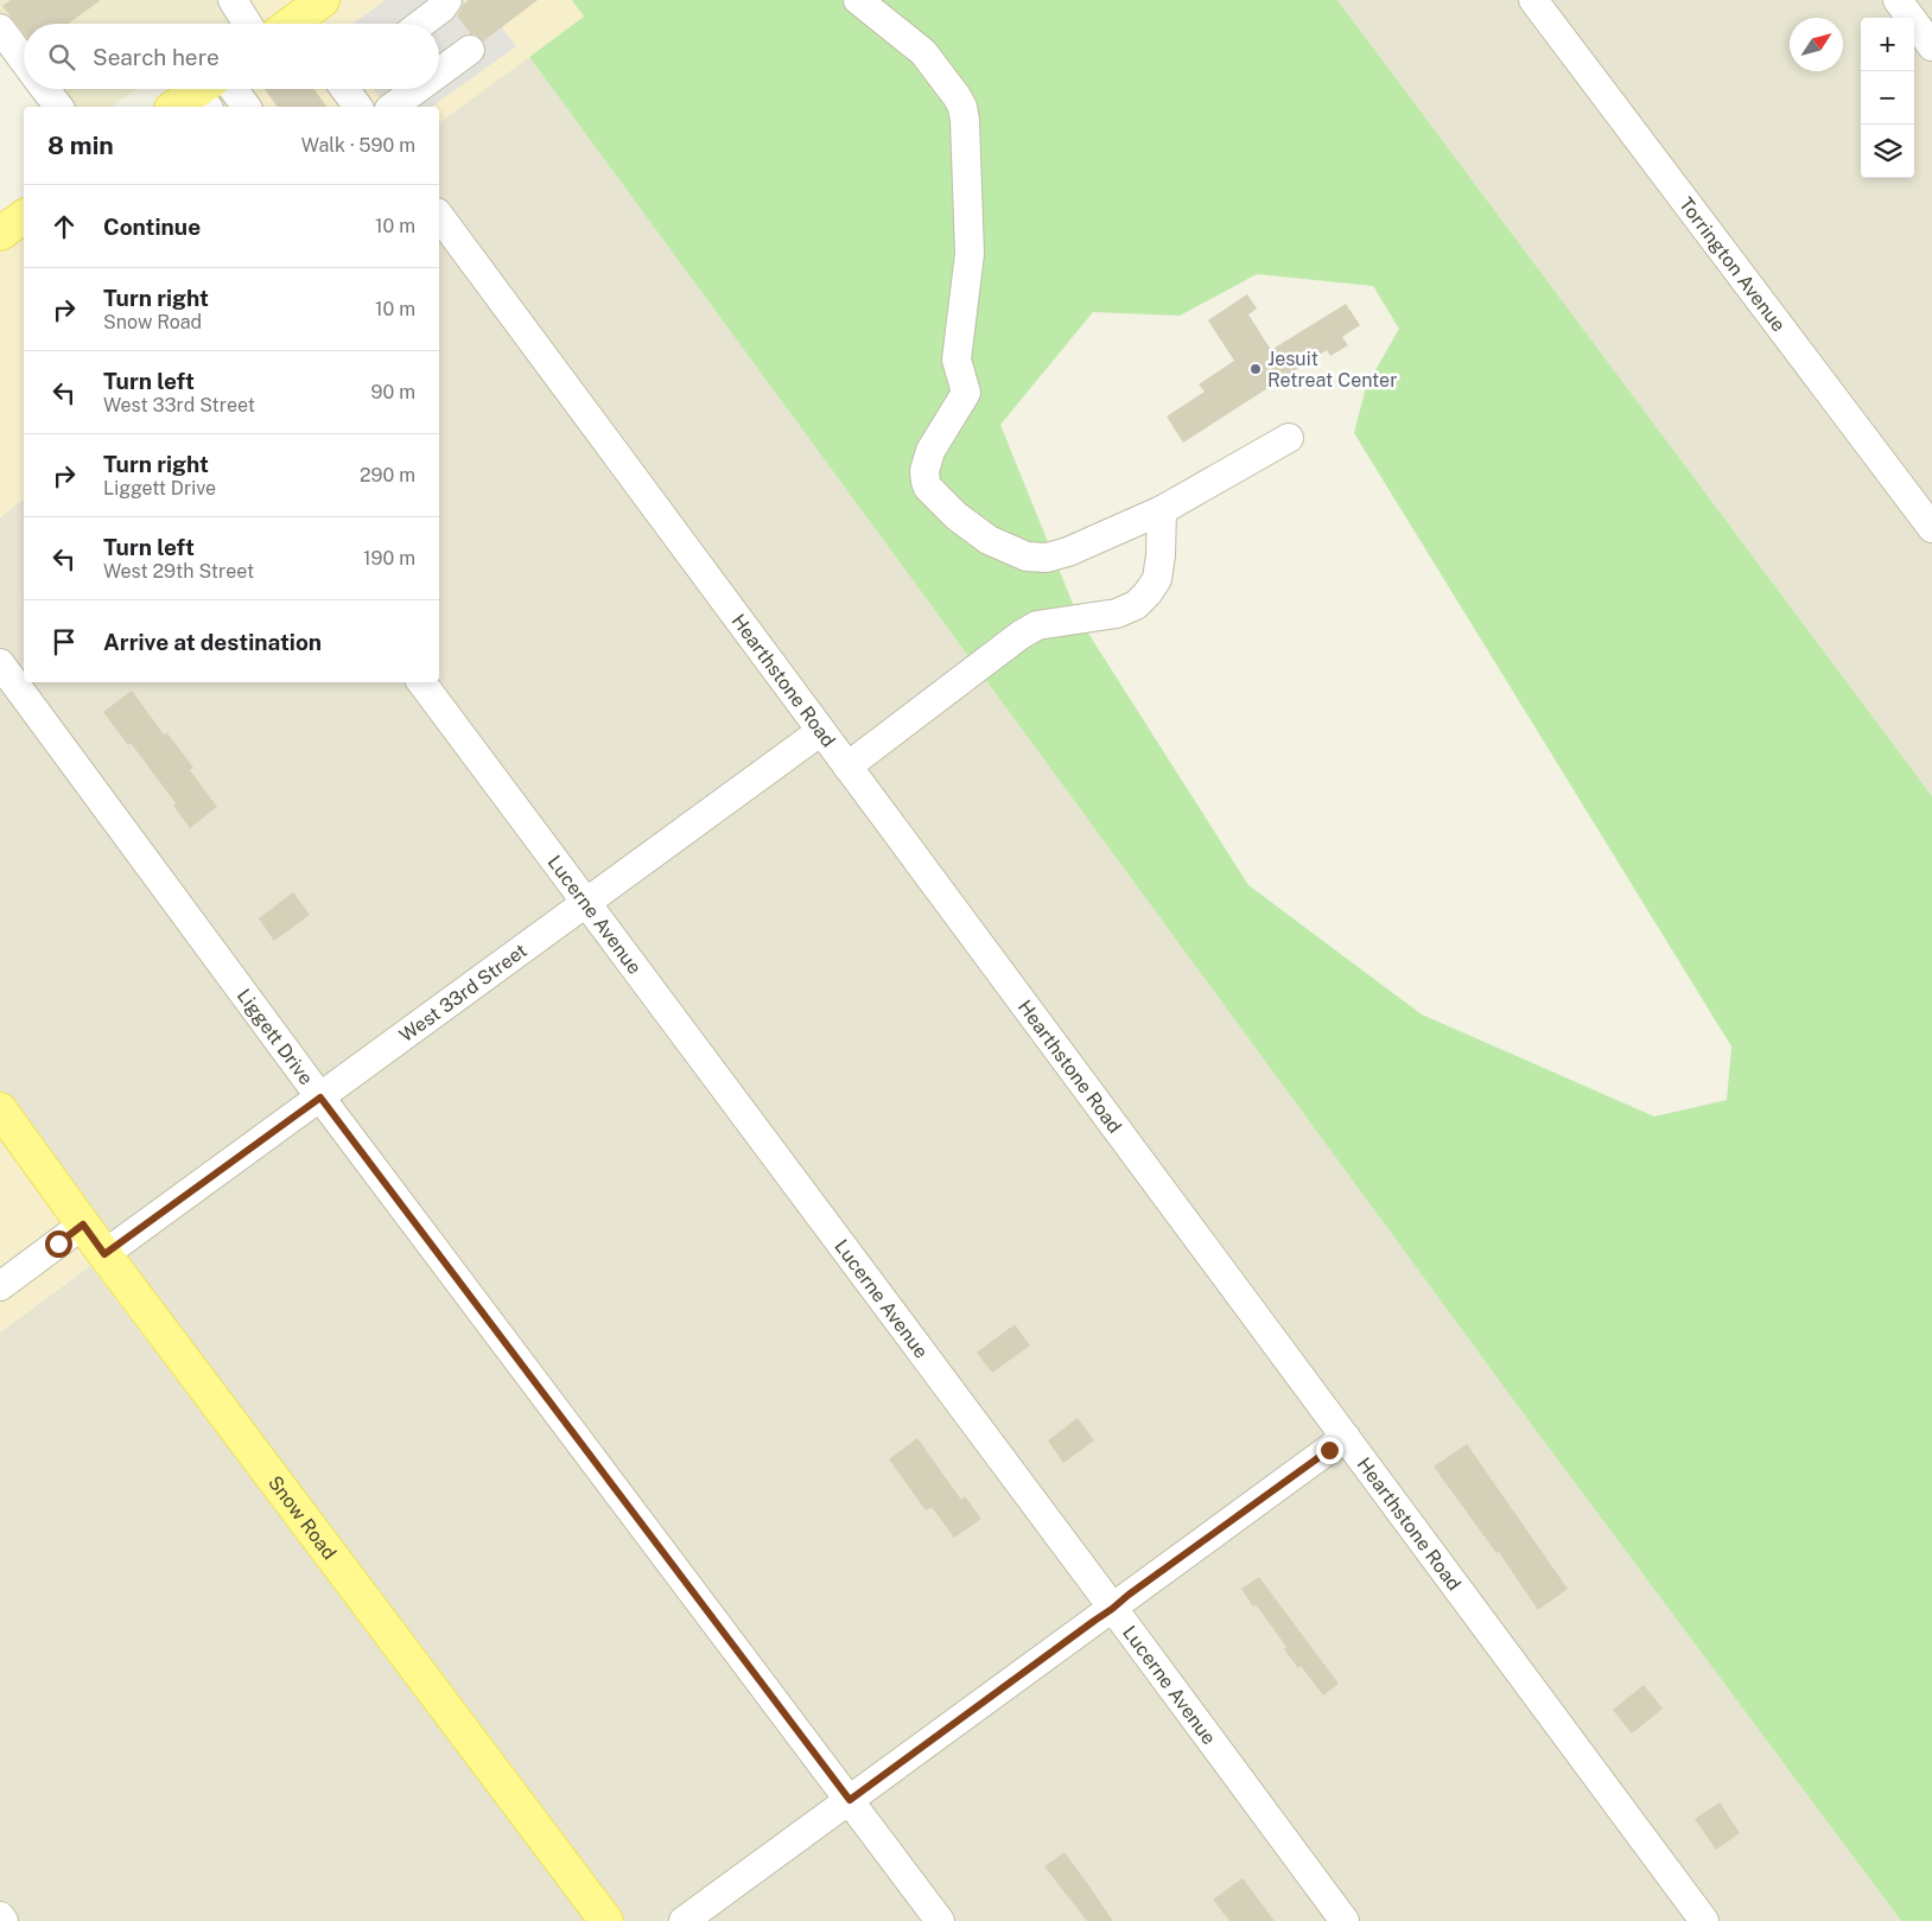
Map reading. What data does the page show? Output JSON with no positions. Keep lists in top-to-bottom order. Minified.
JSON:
{"streets":{"main road":["Snow Road"],"street":["Torrington Avenue","Hearthstone Road","Lucerne Avenue","West 33rd Street","Liggett Drive"]},"crossings":[["Hearthstone Road","West 33rd Street"],["Lucerne Avenue","West 33rd Street"],["West 33rd Street","Liggett Drive"],["West 33rd Street","Snow Road"]],"places":["Jesuit Retreat Center"],"north":"top right","page":{"map_buttons":["+","−"],"search":"Search here","heading":["8 min","Walk · 590 m"],"list":[["Continue","10 m"],["Turn right","Snow Road","10 m"],["Turn left","West 33rd Street","90 m"],["Turn right","Liggett Drive","290 m"],["Turn left","West 29th Street","190 m"],"Arrive at destination"]}}
